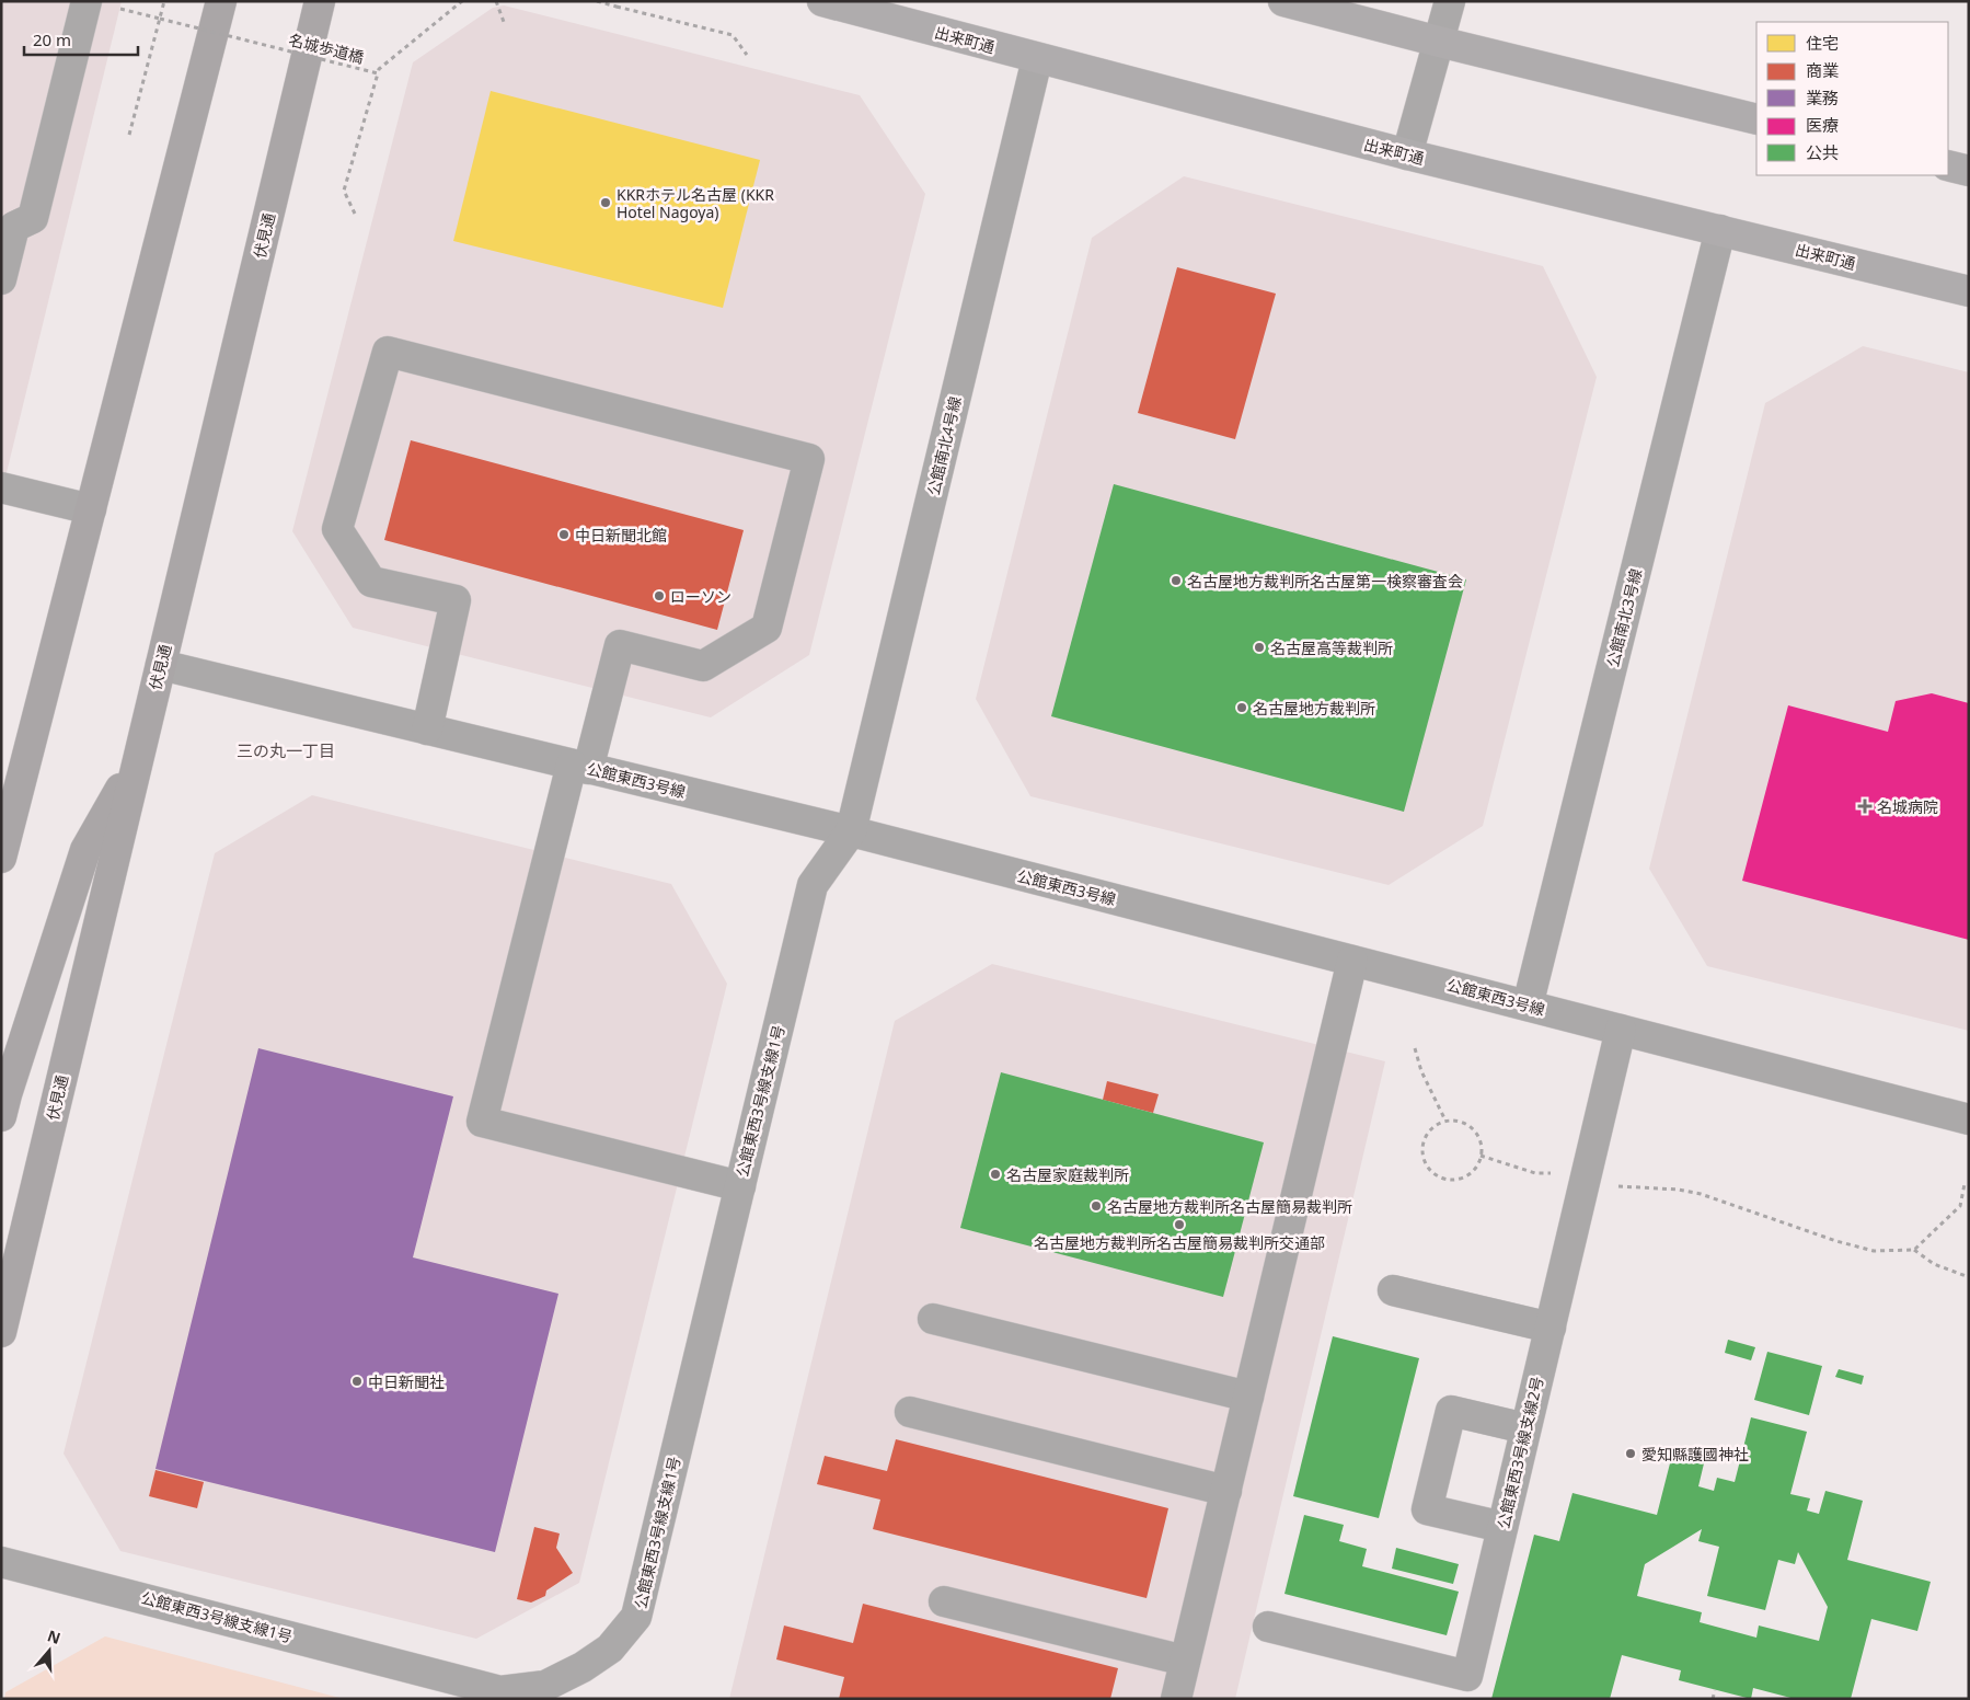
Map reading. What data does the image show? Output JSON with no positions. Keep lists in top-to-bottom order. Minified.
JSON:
{"streets":{"highway":["伏見通"],"main road":["出来町通"],"street":["公館南北4号線","公館南北3号線","公館東西3号線","公館東西3号線支線1号","公館東西3号線支線2号"],"path":["名城歩道橋"]},"crossings":[["出来町通","公館南北4号線"],["出来町通","公館南北3号線"],["伏見通","公館東西3号線"],["公館南北4号線","公館東西3号線"],["公館南北4号線","公館東西3号線支線1号"],["公館南北3号線","公館東西3号線"],["公館東西3号線","公館東西3号線支線1号"],["公館東西3号線","公館東西3号線支線2号"]],"districts":["三の丸一丁目"],"places":{"other":["KKRホテル名古屋 (KKR Hotel Nagoya)","中日新聞北館","名古屋地方裁判所名古屋第一検察審査会","ローソン","名古屋高等裁判所","名古屋地方裁判所","名古屋家庭裁判所","名古屋地方裁判所名古屋簡易裁判所","名古屋地方裁判所名古屋簡易裁判所交通部","中日新聞社","愛知縣護國神社"],"health":["名城病院"]},"legend":["住宅","商業","業務","医療","公共"],"scale_bar":"20 m","north":"top"}
